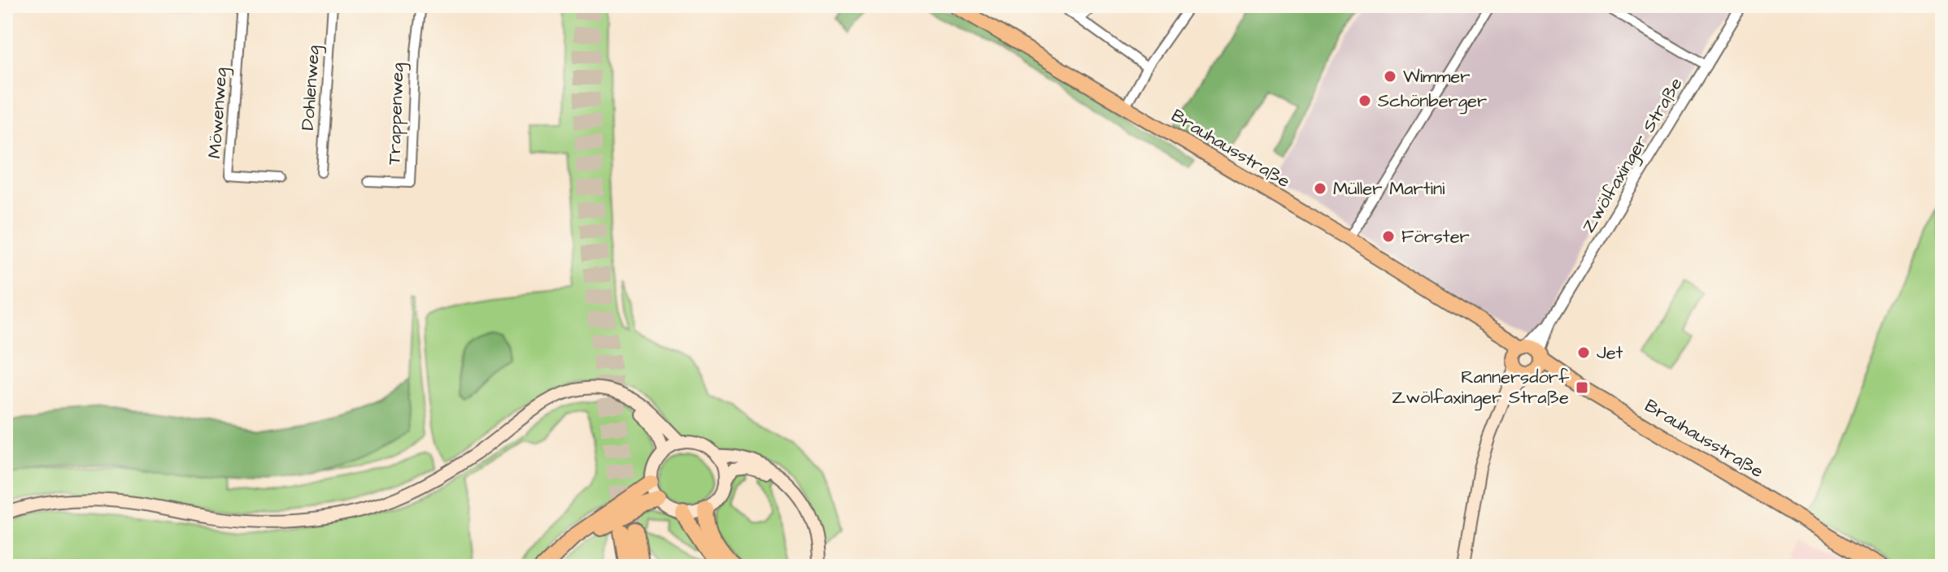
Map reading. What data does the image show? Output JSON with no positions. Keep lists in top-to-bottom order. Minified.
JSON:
{"streets":{"main road":["Brauhausstraße"],"street":["Dohlenweg","Möwenweg","Trappenweg","Zwölfaxinger Straße"]},"crossings":[["Brauhausstraße","Zwölfaxinger Straße"]],"places":{"other":["Wimmer","Schönberger","Müller Martini","Förster","Jet"],"transit":["Rannersdorf Zwölfaxinger Straße"]}}
